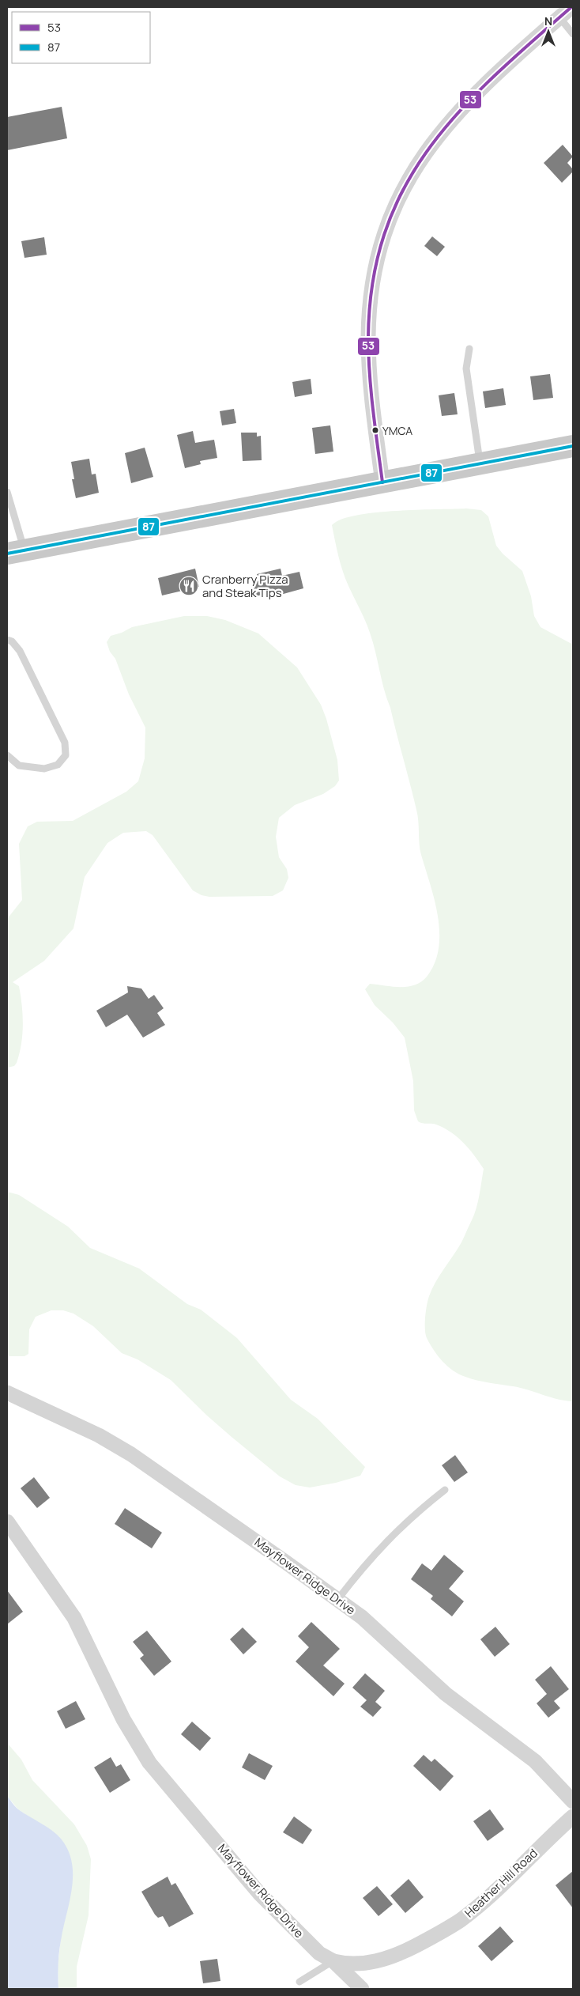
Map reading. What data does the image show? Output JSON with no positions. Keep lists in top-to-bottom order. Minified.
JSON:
{"streets":{"street":["Mayflower Ridge Drive","Heather Hill Road"]},"crossings":[["Mayflower Ridge Drive","Heather Hill Road"]],"places":{"other":["YMCA"],"restaurant":["Cranberry Pizza and Steak Tips"]},"lines":["transit line 53","transit line 87"],"legend":["53","87"],"north":"top"}
